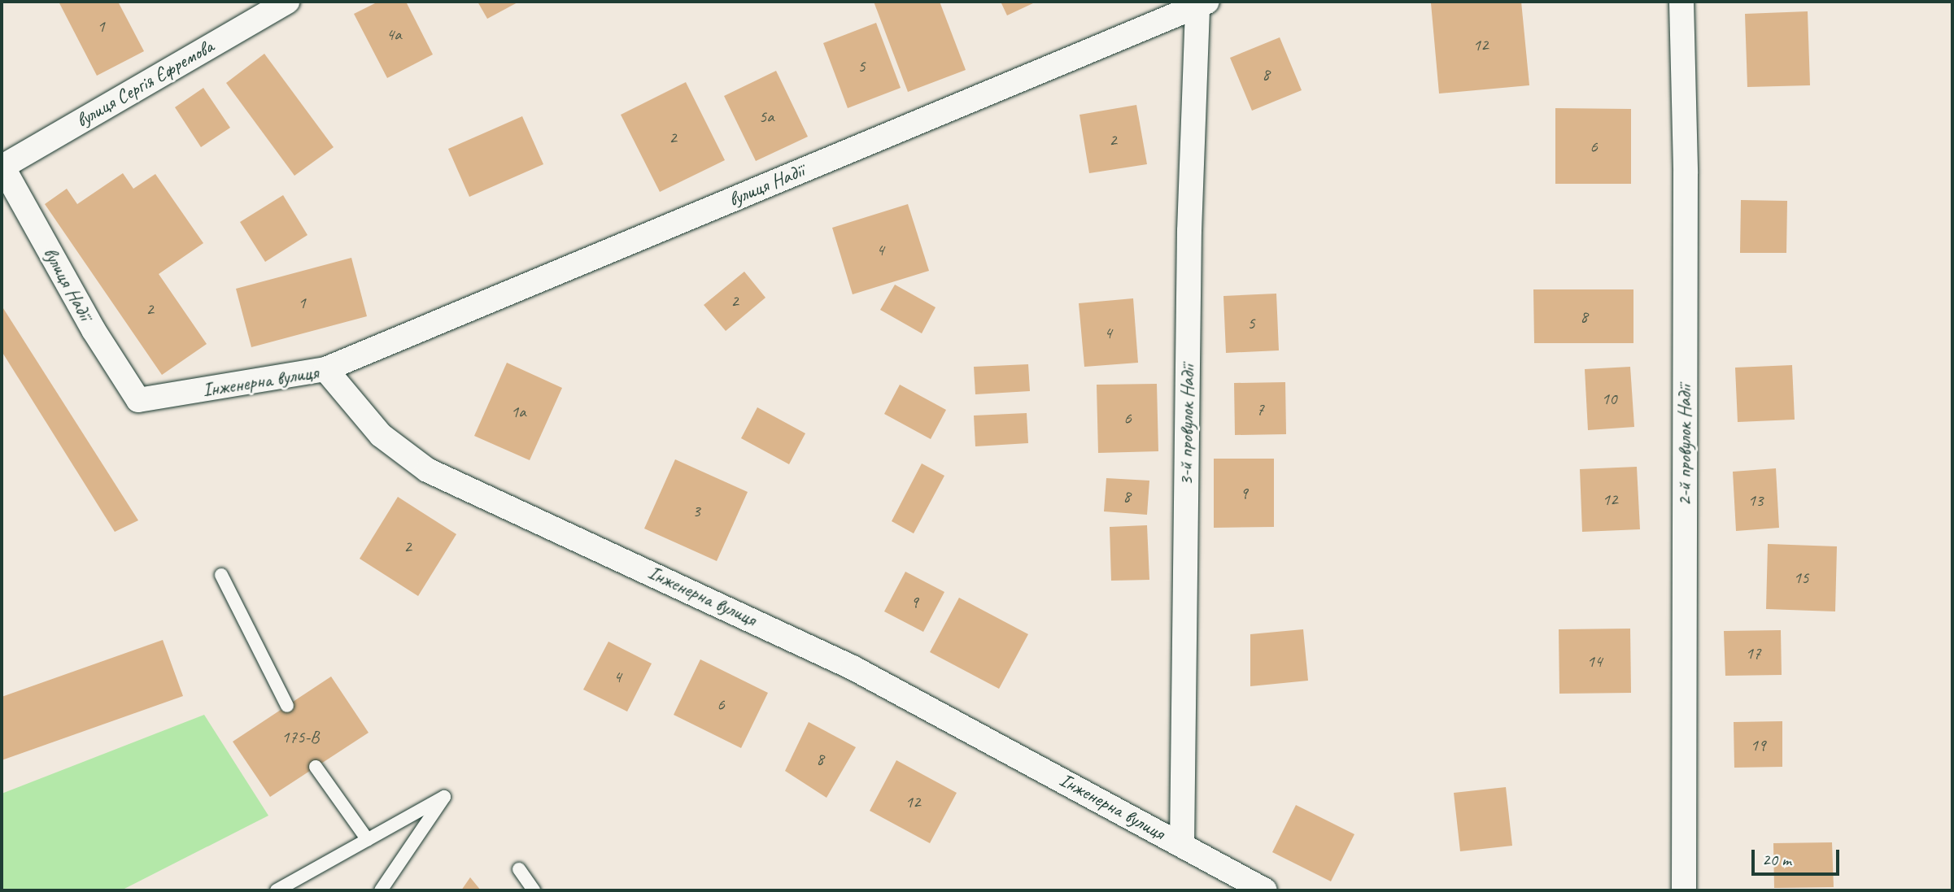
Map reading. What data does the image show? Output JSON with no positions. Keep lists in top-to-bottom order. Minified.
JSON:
{"streets":{"street":["вулиця Сергія Єфремова","вулиця Надії","Інженерна вулиця","3-й провулок Надії","2-й провулок Надії"]},"crossings":[["вулиця Сергія Єфремова","вулиця Надії"],["вулиця Надії","Інженерна вулиця"],["вулиця Надії","3-й провулок Надії"],["Інженерна вулиця","3-й провулок Надії"]],"house_numbers":["1","4а","12","5","8","5а","2","2","6","4","2","1","2","8","5","4","10","7","1а","6","9","8","12","13","3","2","15","9","17","14","4","6","175-В","19","8","12"],"scale_bar":"20 m"}
